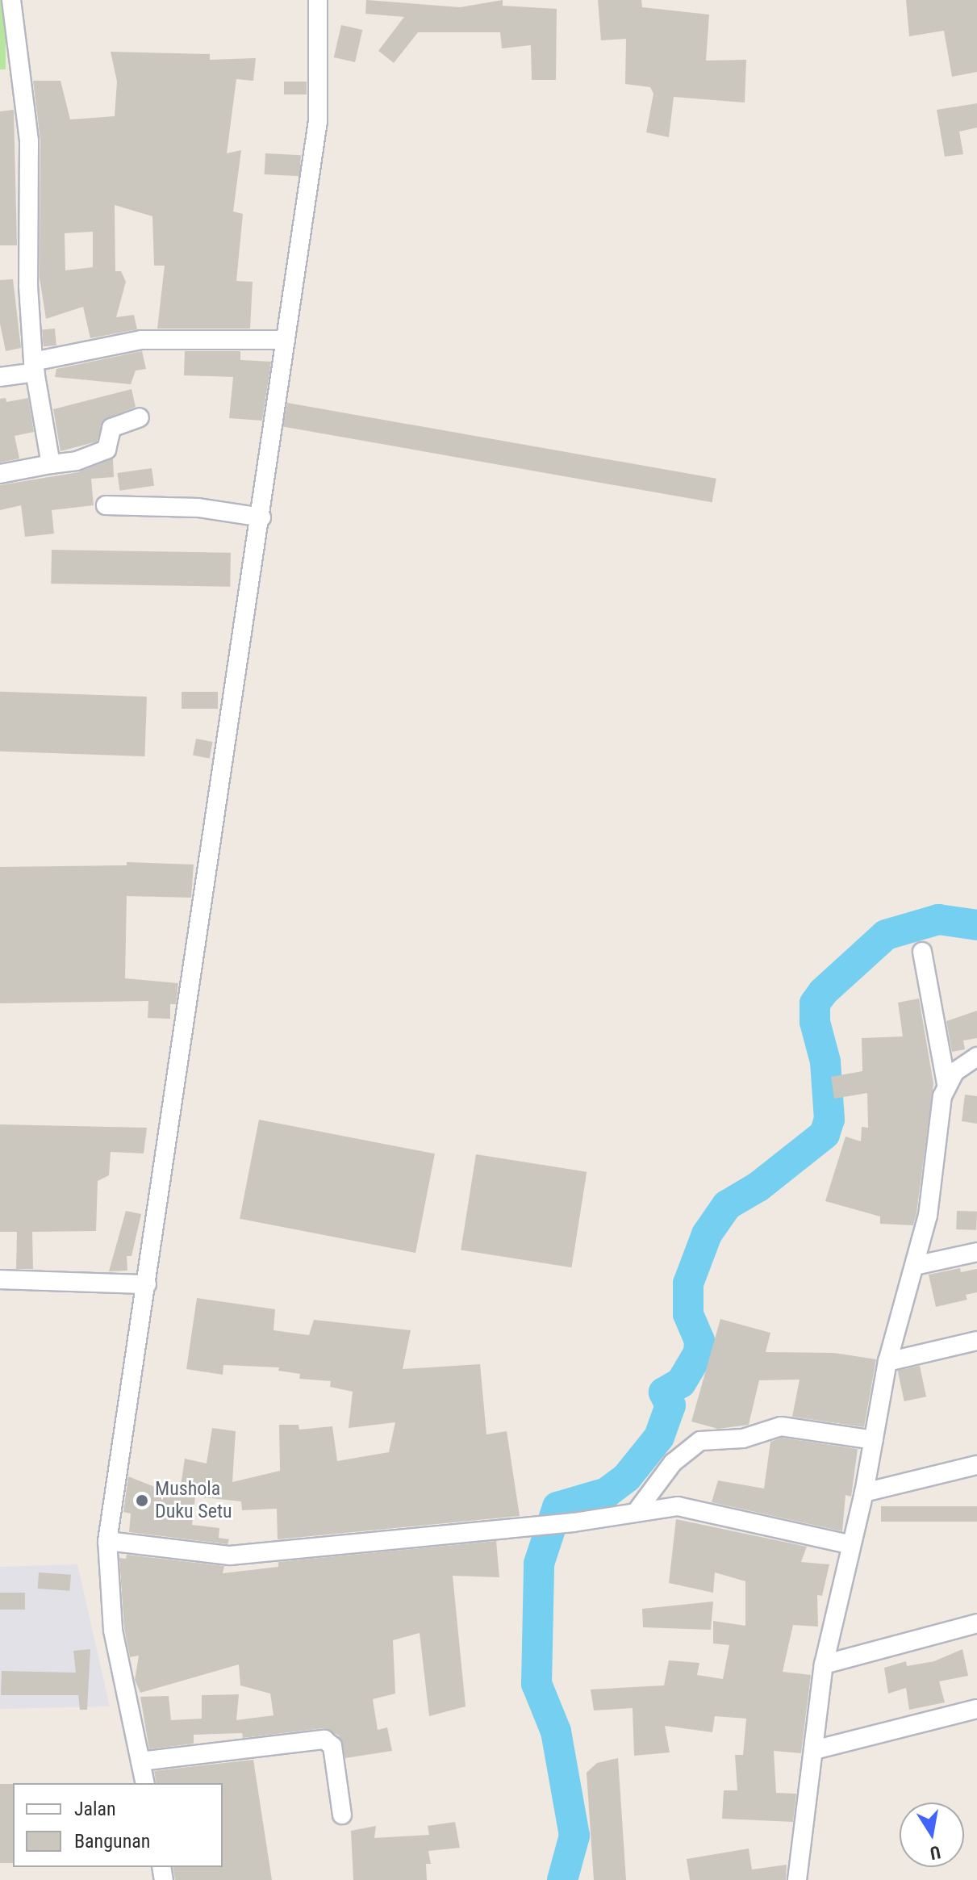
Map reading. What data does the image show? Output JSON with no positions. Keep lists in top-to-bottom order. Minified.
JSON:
{"places":["Mushola Duku Setu"],"legend":["Jalan","Bangunan"],"north":"bottom"}
